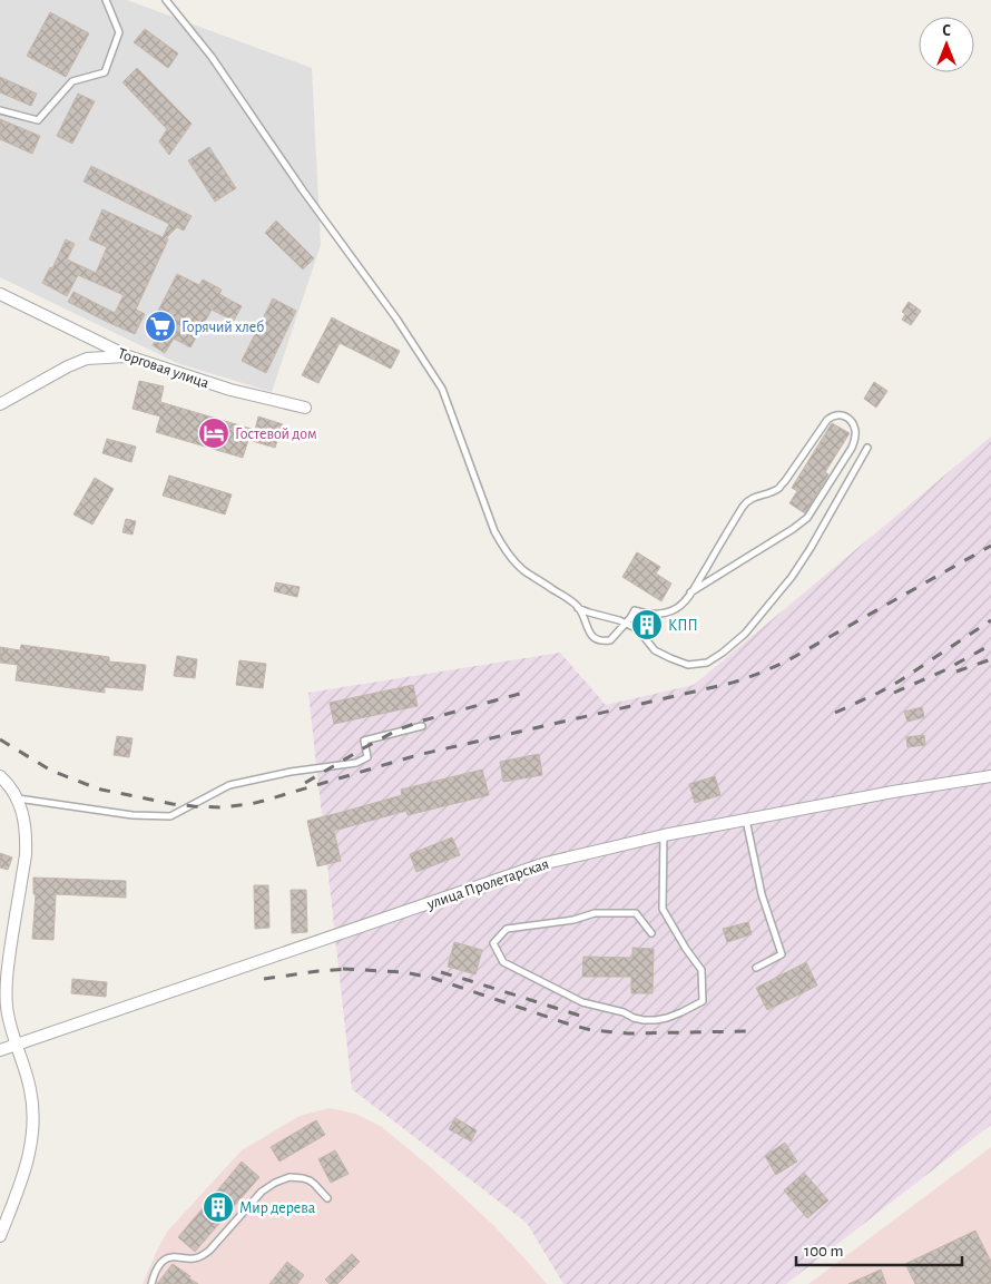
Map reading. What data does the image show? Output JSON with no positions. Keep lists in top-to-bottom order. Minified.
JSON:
{"streets":{"street":["Торговая улица","улица Пролетарская"]},"places":{"supermarket":["Горячий хлеб"],"hotel":["Гостевой дом"],"building":["КПП","Мир дерева"]},"scale_bar":"100 m","north":"top"}
